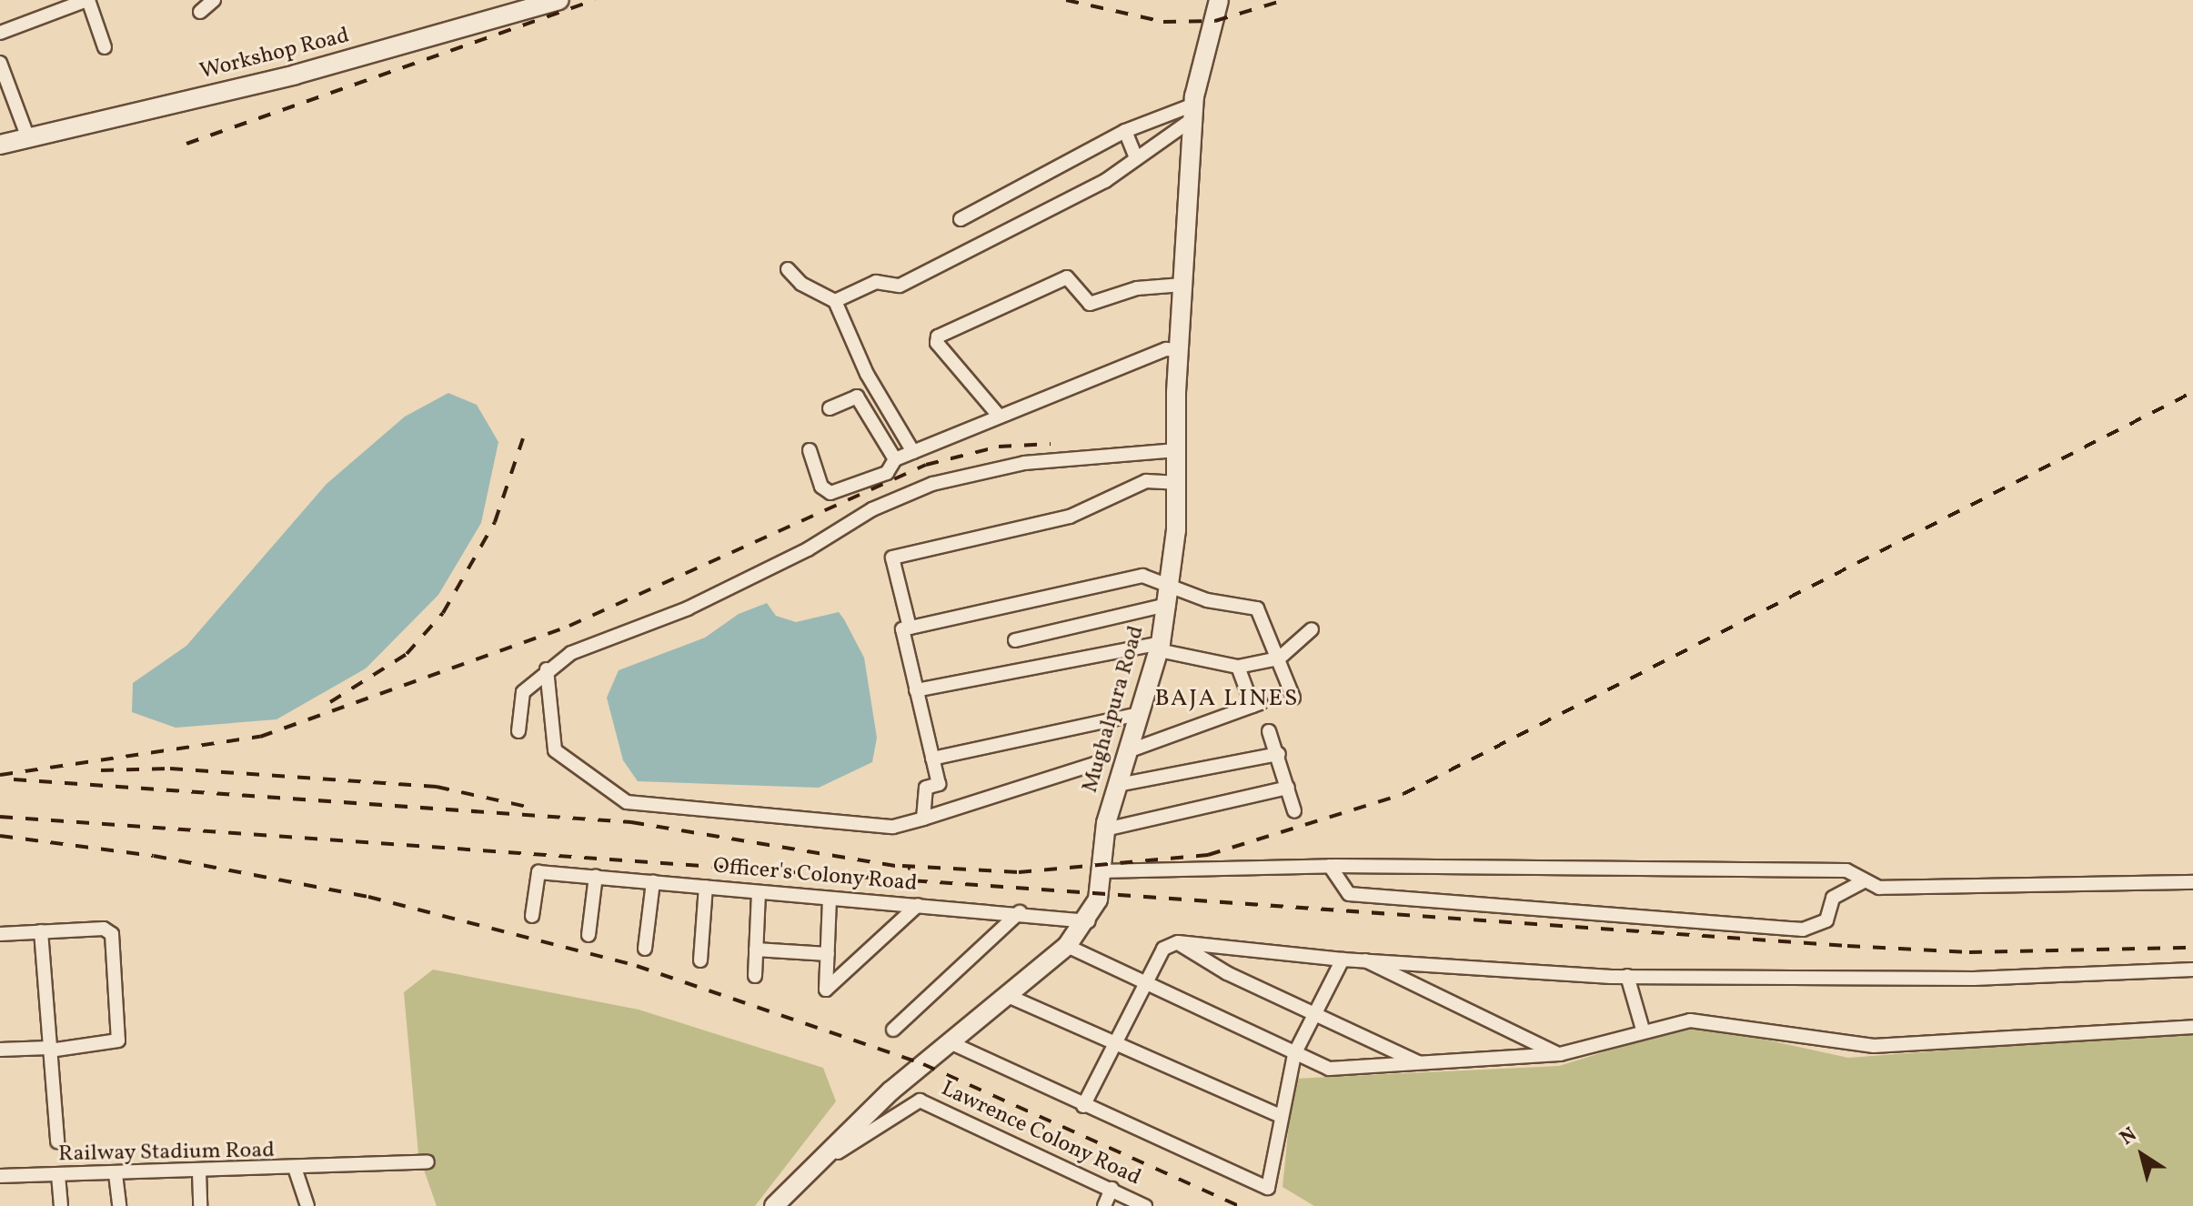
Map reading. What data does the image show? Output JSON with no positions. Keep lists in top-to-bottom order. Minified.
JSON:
{"streets":{"main road":["Workshop Road","Mughalpura Road"],"street":["Officer's Colony Road","Lawrence Colony Road","Railway Stadium Road"]},"crossings":[["Mughalpura Road","Officer's Colony Road"],["Mughalpura Road","Lawrence Colony Road"]],"districts":["BAJA LINES"],"north":"top left"}
